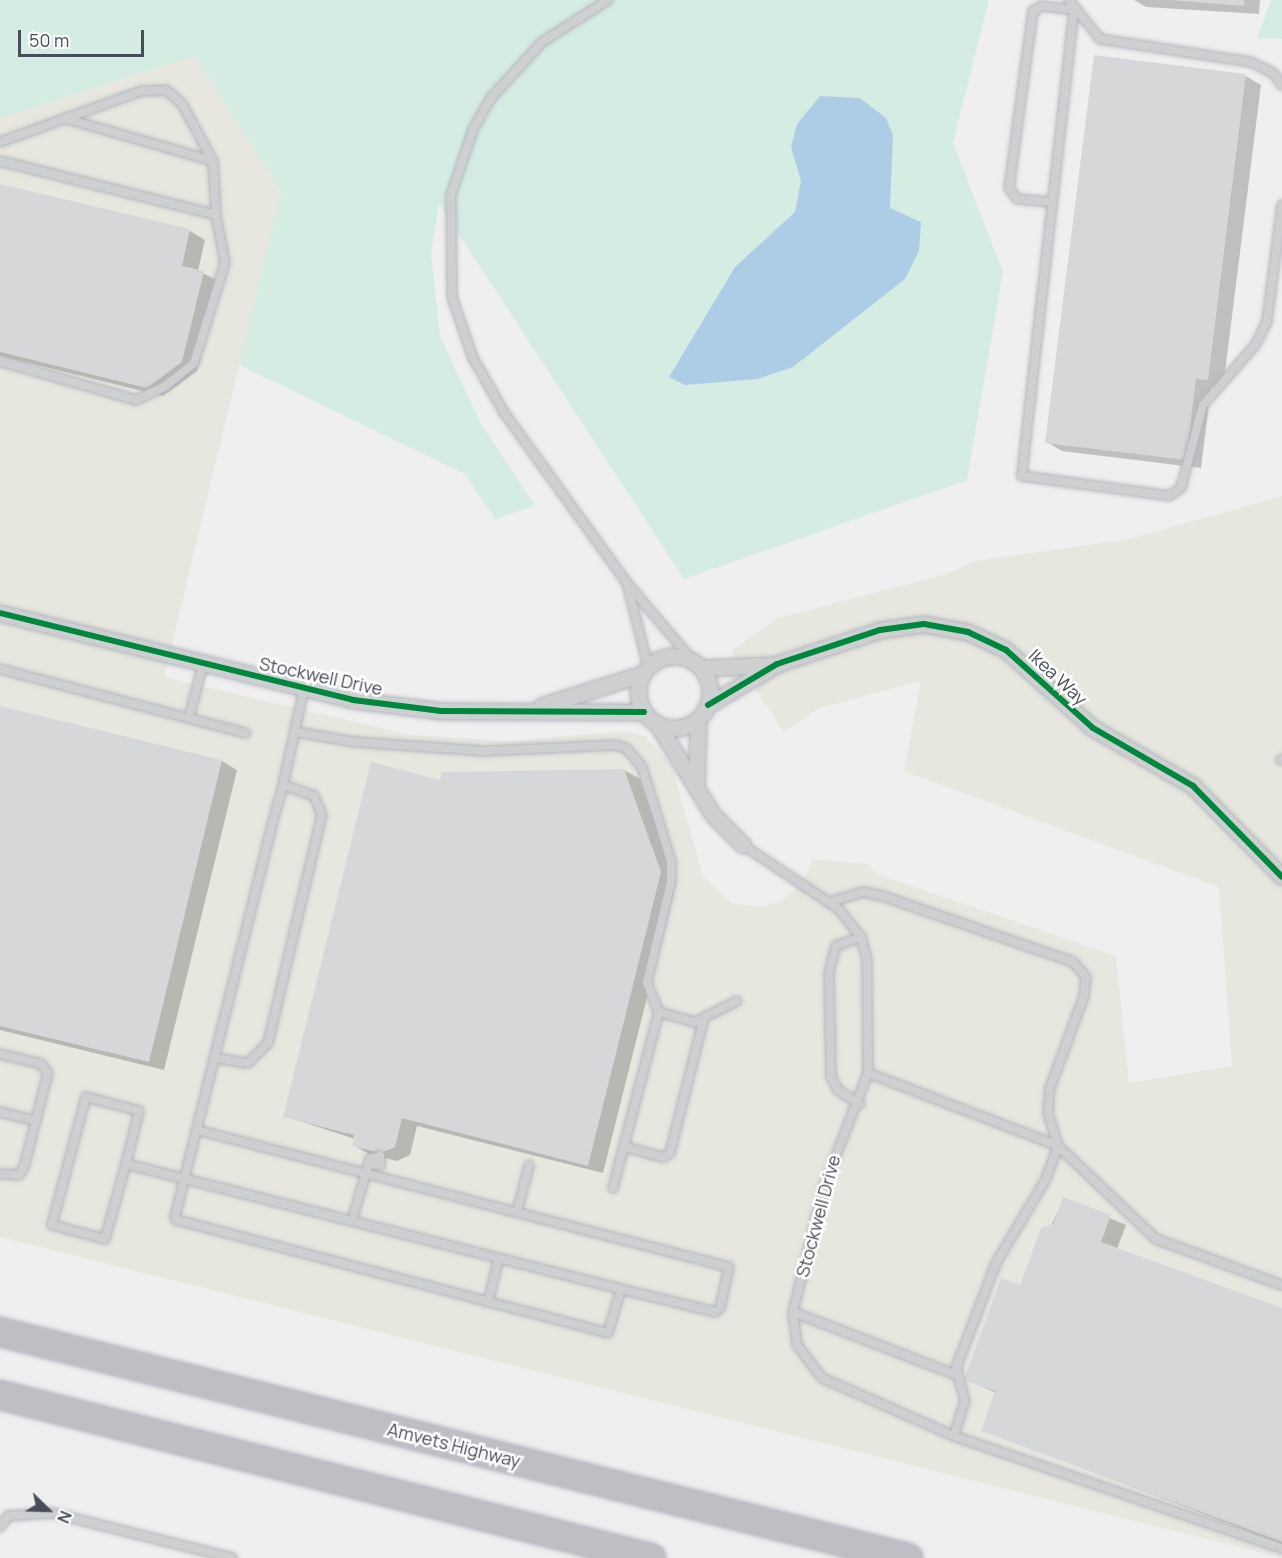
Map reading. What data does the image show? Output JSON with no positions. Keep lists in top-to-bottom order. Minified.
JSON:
{"streets":{"highway":["Amvets Highway"],"street":["Stockwell Drive","Ikea Way"]},"crossings":[["Stockwell Drive","Ikea Way"]],"scale_bar":"50 m","north":"bottom right"}
